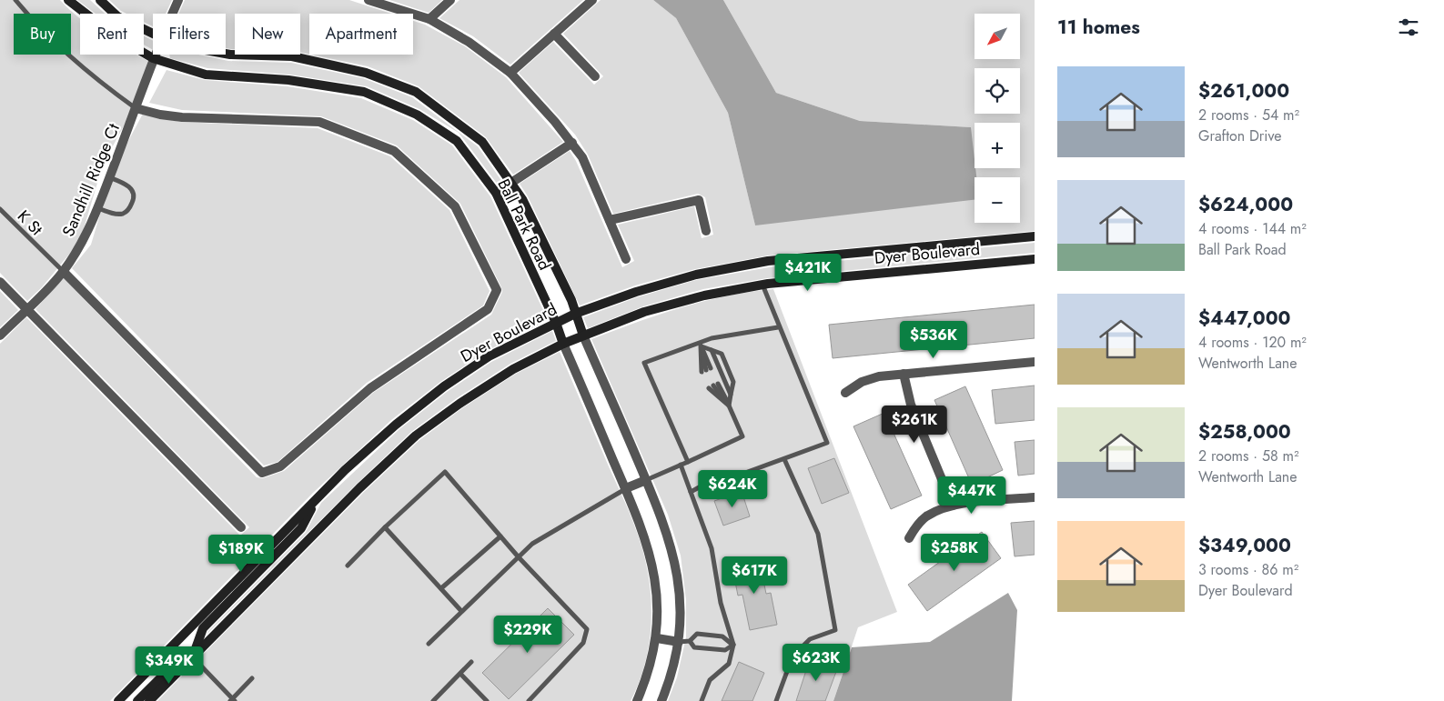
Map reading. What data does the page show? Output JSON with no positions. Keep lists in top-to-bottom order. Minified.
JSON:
{"streets":{"main road":["Ball Park Road","Dyer Boulevard"],"street":["Sandhill Ridge Ct"],"lane":["K St"]},"crossings":[["Sandhill Ridge Ct","K St"],["Sandhill Ridge Ct","Ball Park Road"],["Ball Park Road","Dyer Boulevard"]],"north":"bottom left","page":{"heading":"11 homes","map_buttons":["+","−"],"chip":["Buy","Rent","Filters","New","Apartment"],"list":[{"name":"$261,000","note":"2 rooms · 54 m² · Grafton Drive"},{"name":"$624,000","note":"4 rooms · 144 m² · Ball Park Road"},{"name":"$447,000","note":"4 rooms · 120 m² · Wentworth Lane"},{"name":"$258,000","note":"2 rooms · 58 m² · Wentworth Lane"},{"name":"$349,000","note":"3 rooms · 86 m² · Dyer Boulevard"}],"price":["$421K","$536K","$261K","$624K","$447K","$258K","$189K","$617K","$229K","$623K","$349K"]}}
